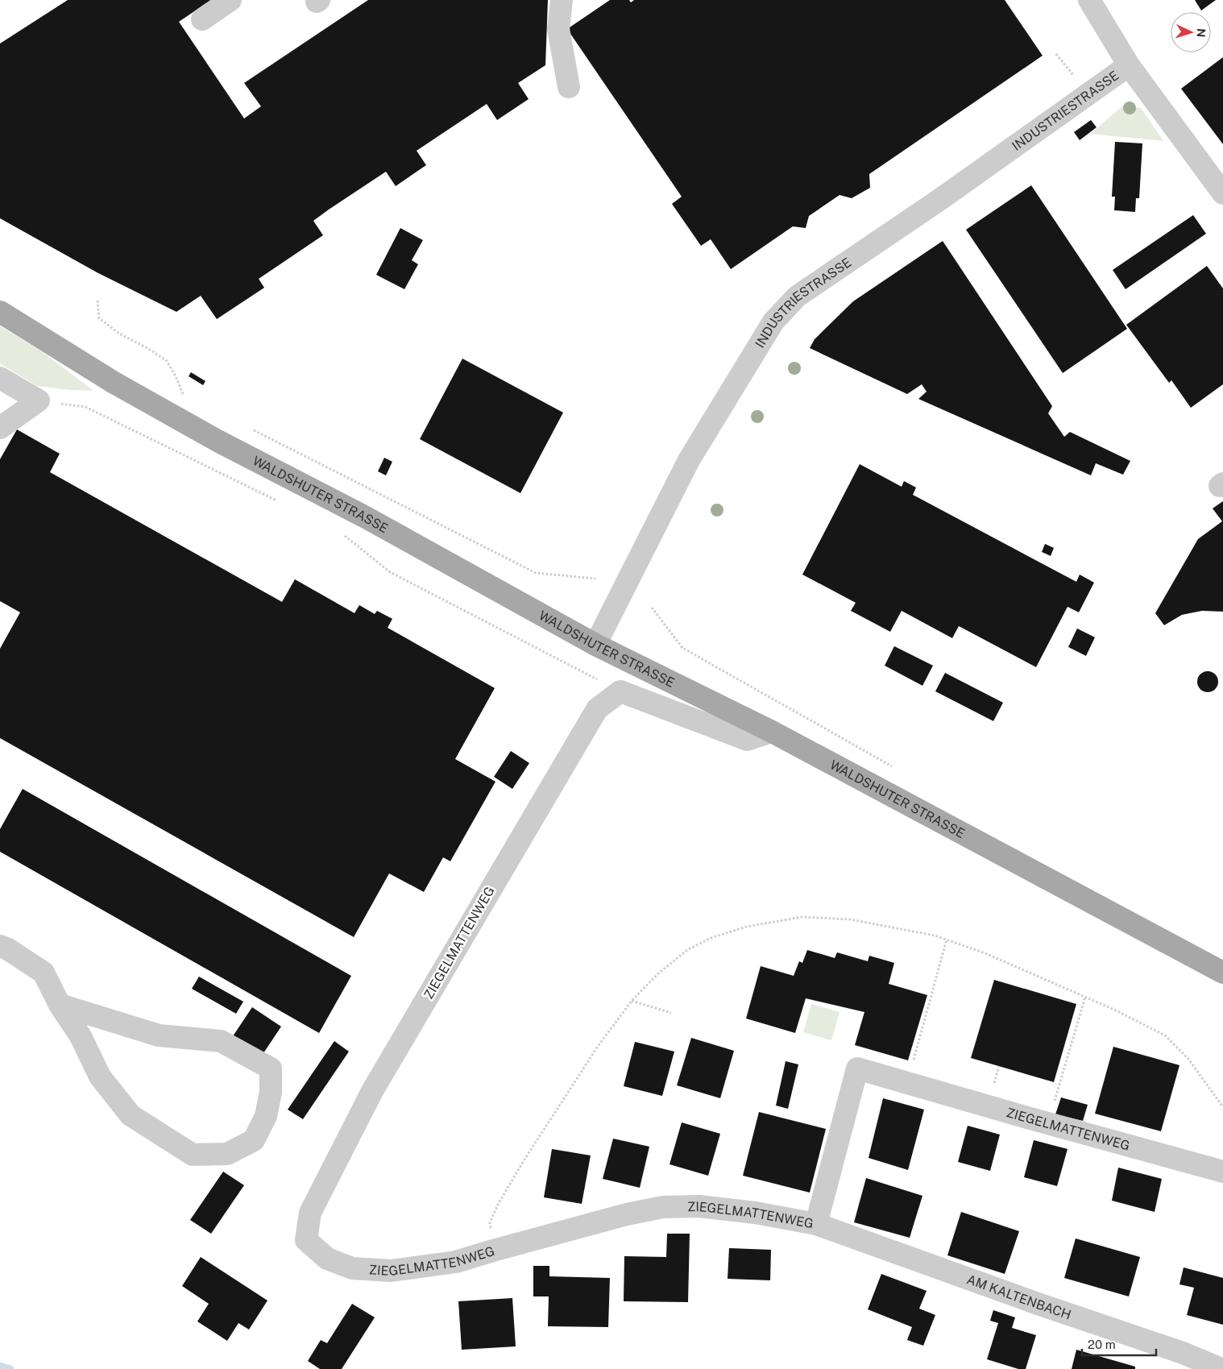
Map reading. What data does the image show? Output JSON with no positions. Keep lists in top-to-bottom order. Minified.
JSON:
{"streets":{"main road":["WALDSHUTER STRASSE"],"street":["INDUSTRIESTRASSE","ZIEGELMATTENWEG","AM KALTENBACH"]},"crossings":[["INDUSTRIESTRASSE","WALDSHUTER STRASSE"],["ZIEGELMATTENWEG","AM KALTENBACH"]],"scale_bar":"20 m","north":"right"}
